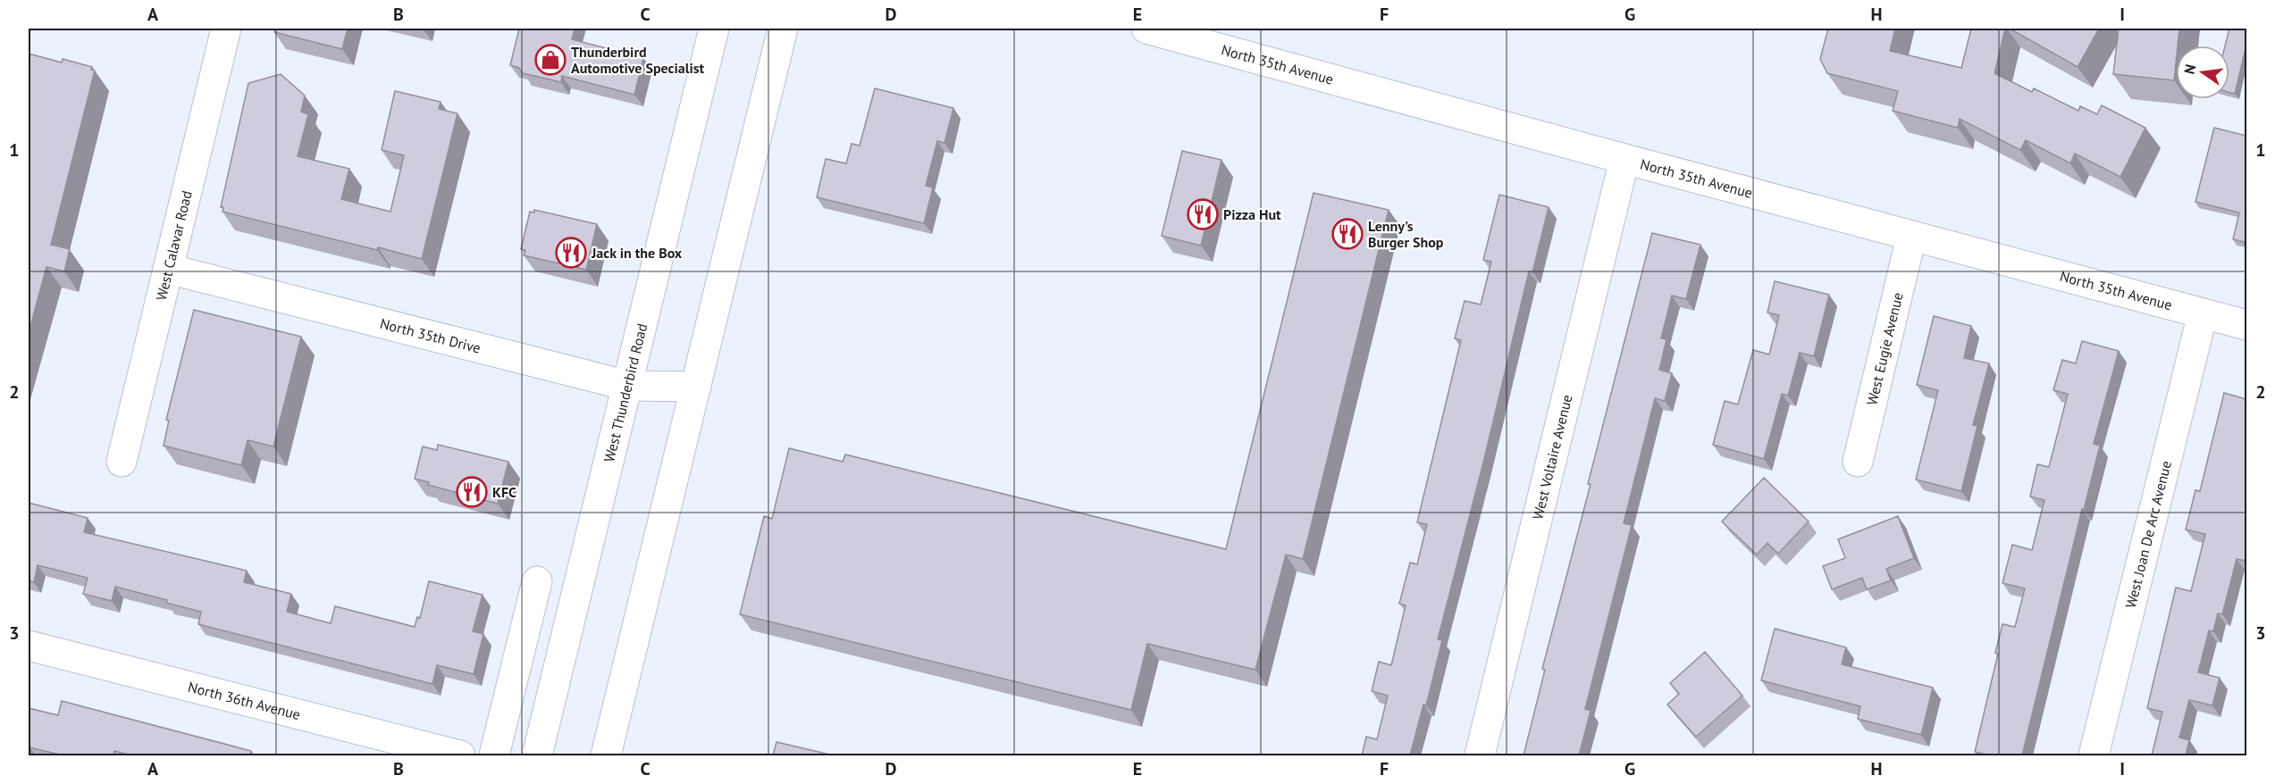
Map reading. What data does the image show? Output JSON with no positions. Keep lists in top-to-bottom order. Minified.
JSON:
{"streets":{"street":["North 35th Avenue","West Calavar Road","North 35th Drive","West Eugie Avenue","West Thunderbird Road","West Voltaire Avenue","West Joan De Arc Avenue","North 36th Avenue"]},"crossings":[["North 35th Avenue","West Eugie Avenue"],["North 35th Avenue","West Voltaire Avenue"],["North 35th Avenue","West Joan De Arc Avenue"],["West Calavar Road","North 35th Drive"],["North 35th Drive","West Thunderbird Road"]],"places":{"shop":["Thunderbird Automotive Specialist"],"restaurant":["Pizza Hut","Lenny's Burger Shop","Jack in the Box","KFC"]},"north":"left","grid":{"columns":["A","B","C","D","E","F","G","H","I"],"rows":["1","2","3"]}}
